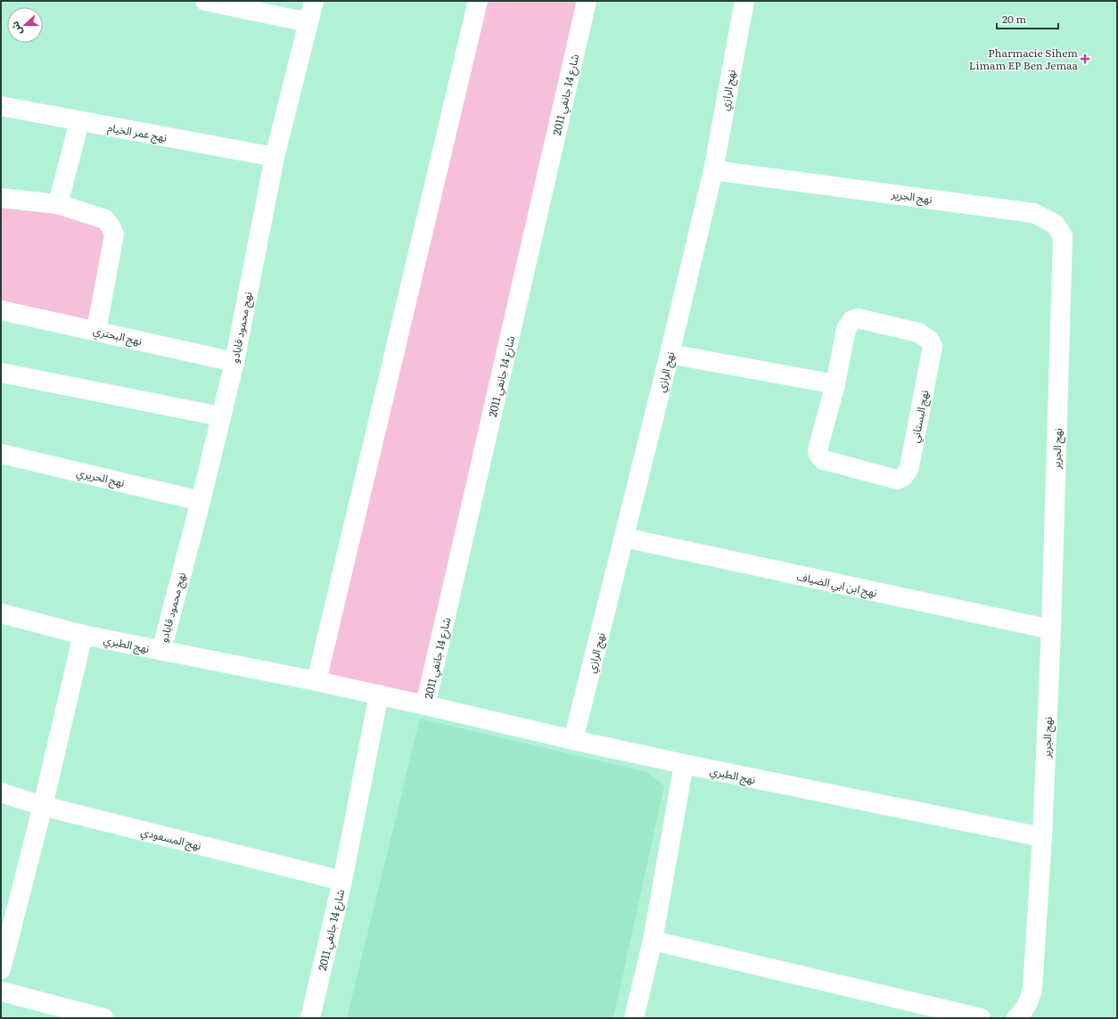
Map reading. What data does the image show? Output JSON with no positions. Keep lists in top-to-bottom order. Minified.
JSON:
{"streets":{"street":["نهج الرازي","شارع 14 جانفي 2011","نهج عمر الخيام","نهج الجرير","نهج محمود قابادو","نهج البحتري","نهج البستاني","نهج الحريري","نهج ابن ابي الضياف","نهج الطبري","نهج المسعودي"]},"crossings":[["نهج الرازي","نهج الجرير"],["نهج الرازي","نهج ابن ابي الضياف"],["نهج الرازي","نهج الطبري"],["شارع 14 جانفي 2011","نهج الطبري"],["شارع 14 جانفي 2011","نهج المسعودي"],["نهج عمر الخيام","نهج محمود قابادو"],["نهج الجرير","نهج ابن ابي الضياف"],["نهج الجرير","نهج الطبري"],["نهج محمود قابادو","نهج البحتري"],["نهج محمود قابادو","نهج الحريري"],["نهج محمود قابادو","نهج الطبري"]],"places":{"health":["Pharmacie Sihem Limam EP Ben Jemaa"]},"scale_bar":"20 m","north":"left"}
